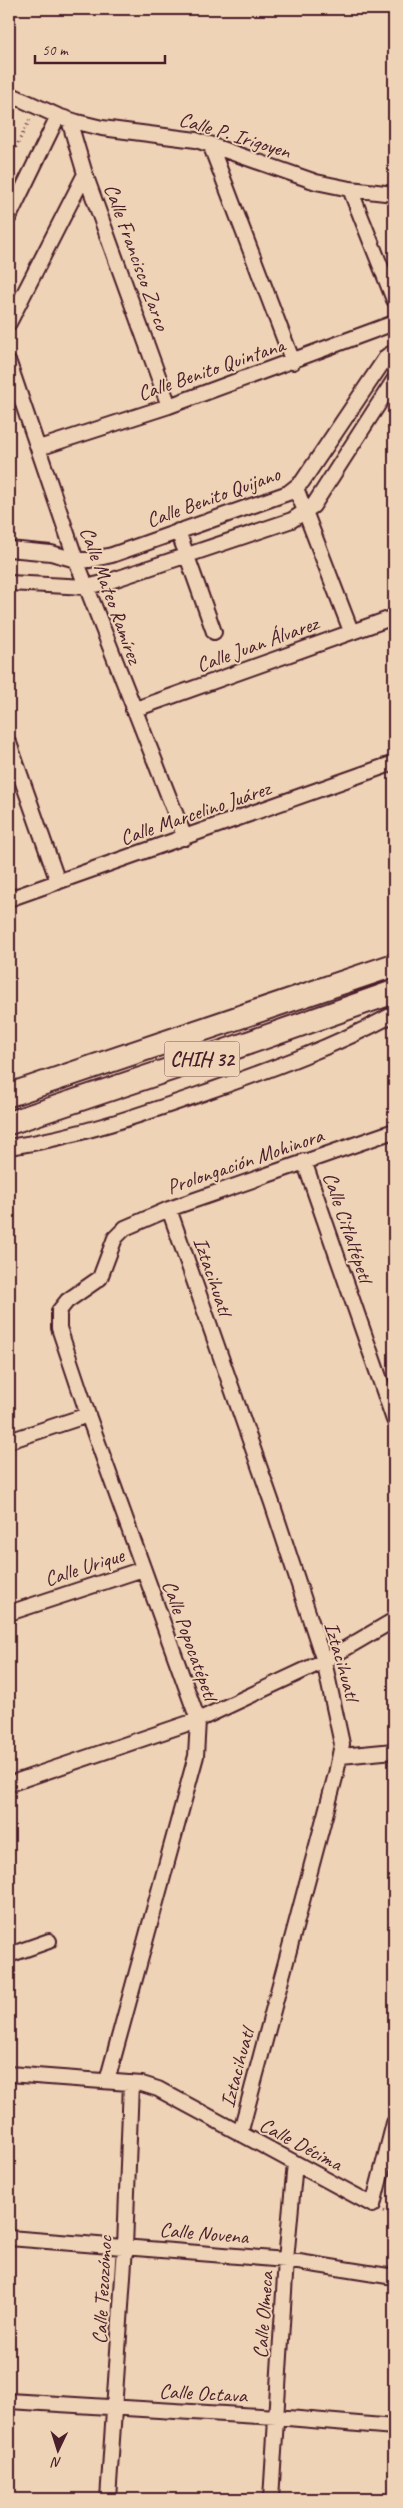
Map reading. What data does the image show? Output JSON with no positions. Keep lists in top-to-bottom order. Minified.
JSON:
{"streets":{"main road":["CHIH 32"],"street":["Calle P. Irigoyen","Calle Francisco Zarco","Calle Benito Quintana","Calle Benito Quijano","Calle Mateo Ramírez","Calle Juan Álvarez","Calle Marcelino Juárez","Prolongación Mohinora","Calle Citlaltépetl","Iztacihuatl","Calle Urique","Calle Popocatépetl","Calle Décima","Calle Novena","Calle Tezozómoc","Calle Olmeca","Calle Octava"]},"crossings":[["Calle P. Irigoyen","Calle Francisco Zarco"],["Calle Francisco Zarco","Calle Benito Quintana"],["Calle Benito Quintana","Calle Mateo Ramírez"],["Calle Benito Quijano","Calle Mateo Ramírez"],["Calle Mateo Ramírez","Calle Juan Álvarez"],["Calle Mateo Ramírez","Calle Marcelino Juárez"],["Prolongación Mohinora","Calle Citlaltépetl"],["Prolongación Mohinora","Iztacihuatl"],["Prolongación Mohinora","Calle Popocatépetl"],["Iztacihuatl","Calle Décima"],["Calle Urique","Calle Popocatépetl"],["Calle Popocatépetl","Calle Décima"],["Calle Décima","Calle Tezozómoc"],["Calle Décima","Calle Olmeca"],["Calle Novena","Calle Tezozómoc"],["Calle Novena","Calle Olmeca"],["Calle Tezozómoc","Calle Octava"],["Calle Olmeca","Calle Octava"]],"scale_bar":"50 m","north":"bottom"}
